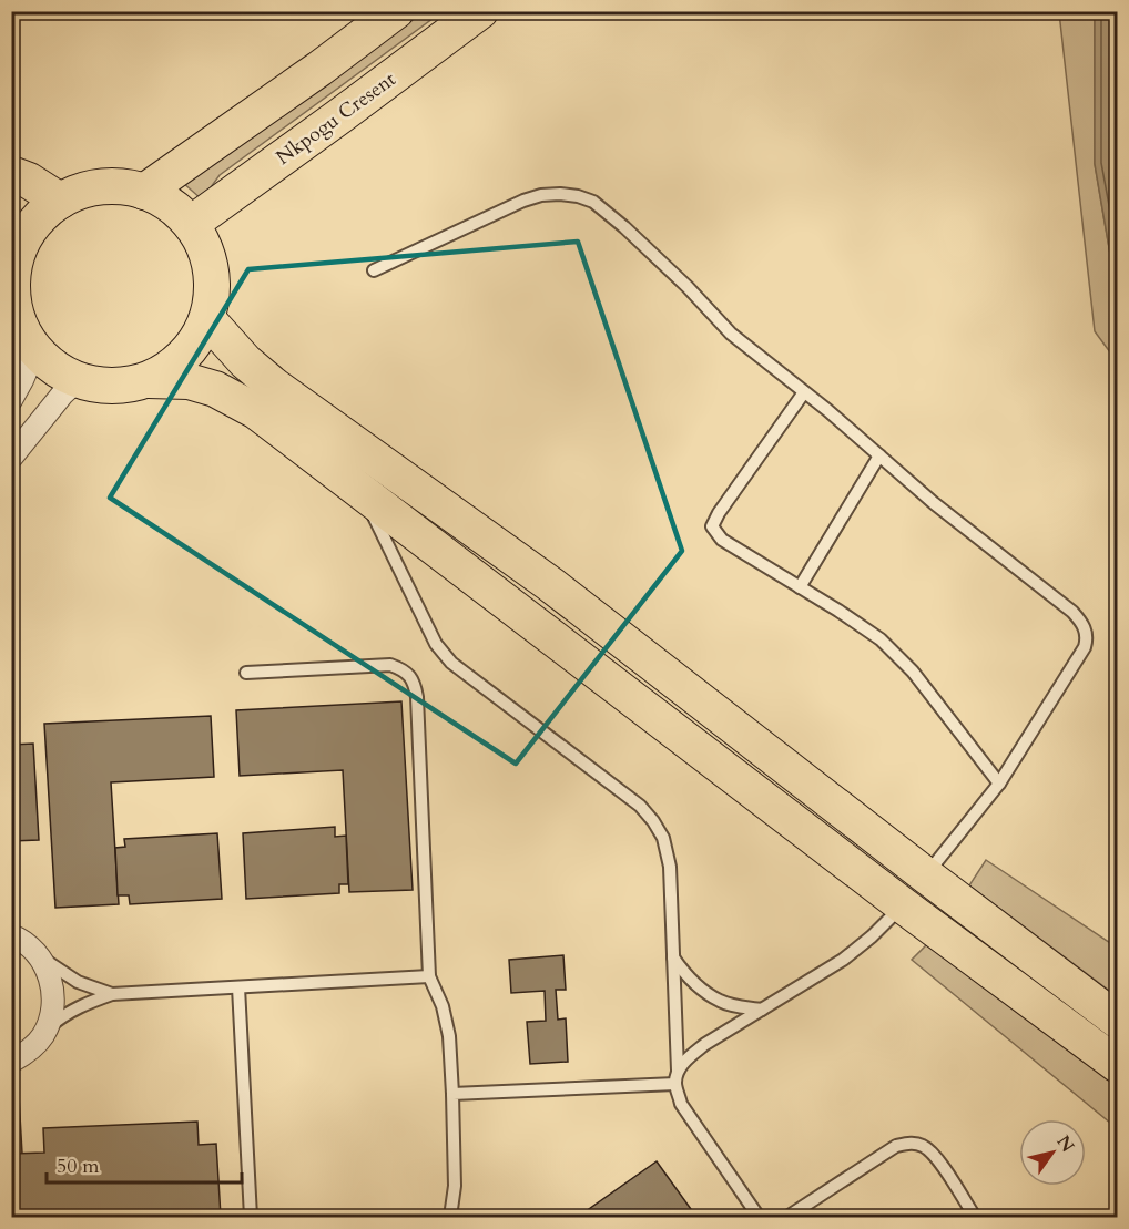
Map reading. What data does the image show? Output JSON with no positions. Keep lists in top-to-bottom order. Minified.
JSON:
{"streets":{"main road":["Nkpogu Cresent"]},"scale_bar":"50 m","north":"top right"}
